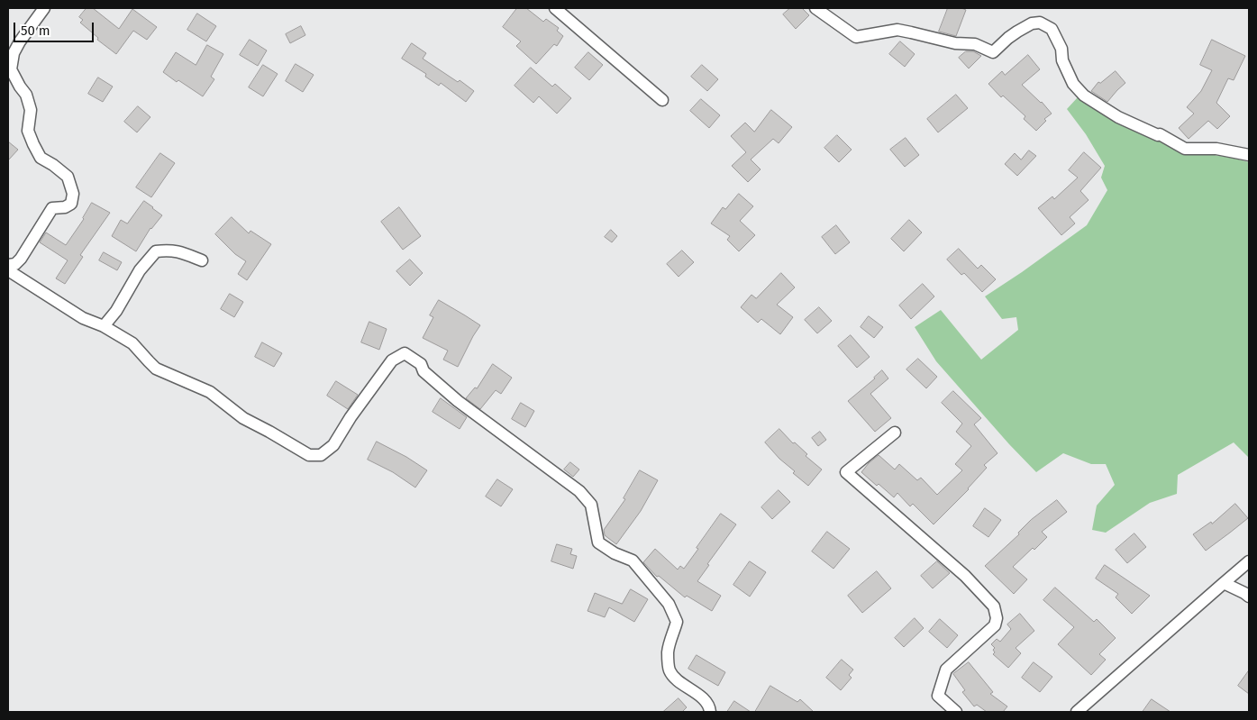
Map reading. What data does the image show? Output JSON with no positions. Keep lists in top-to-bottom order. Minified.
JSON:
{"scale_bar":"50 m"}
